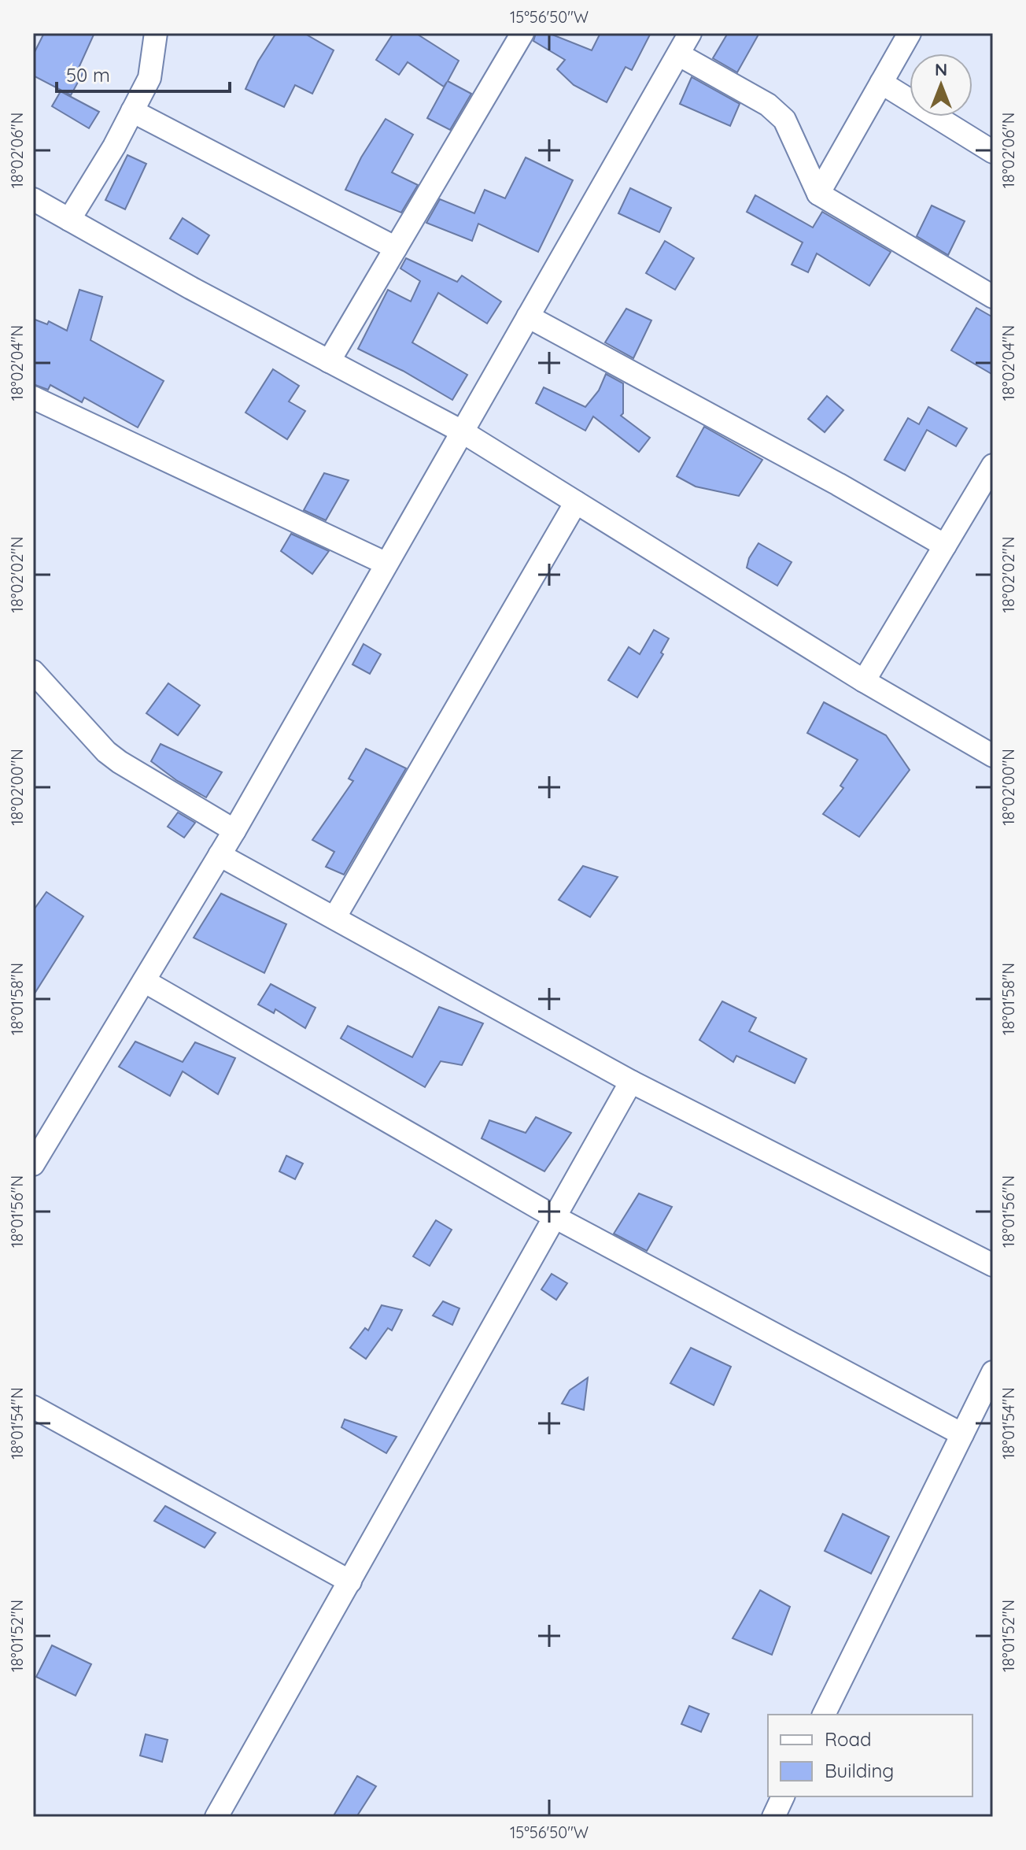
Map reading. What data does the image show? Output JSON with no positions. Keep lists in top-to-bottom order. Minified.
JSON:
{"legend":["Road","Building"],"scale_bar":"50 m","north":"top","coordinates":["15°56'50\"W","18°02'06\"N","18°02'04\"N","18°02'02\"N","18°02'00\"N","18°01'58\"N","18°01'56\"N","18°01'54\"N","18°01'52\"N"]}
